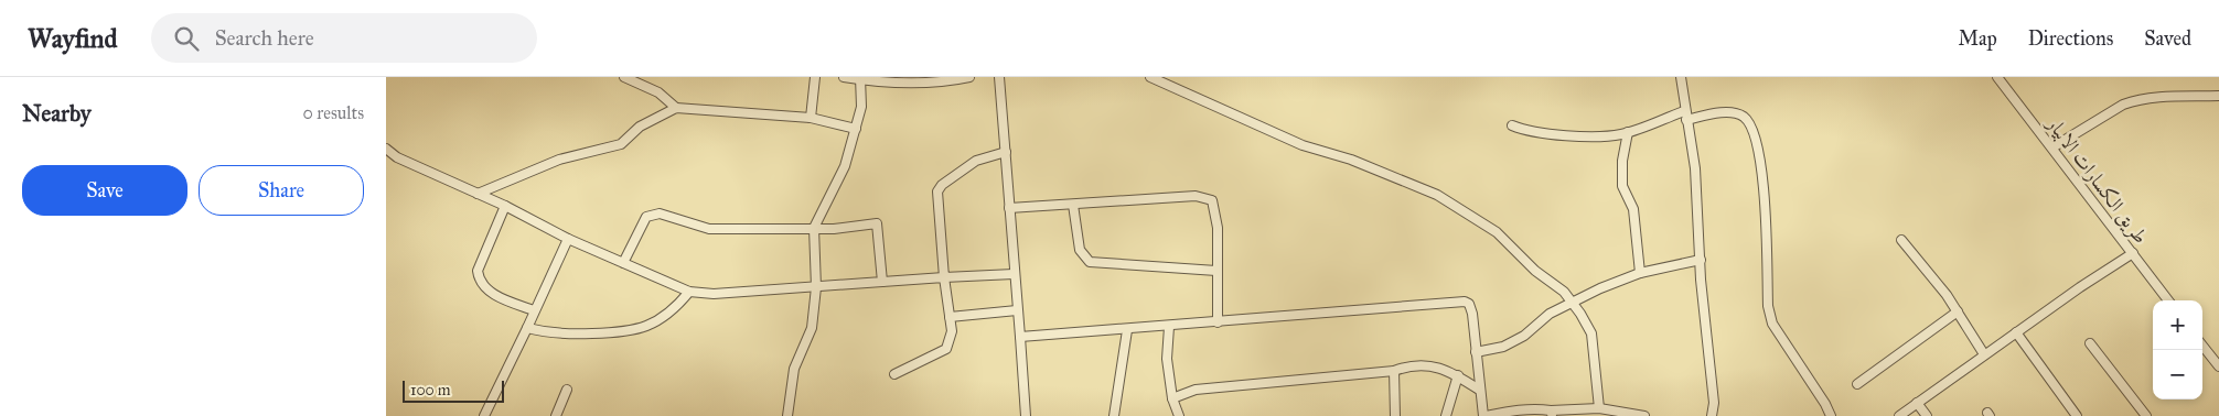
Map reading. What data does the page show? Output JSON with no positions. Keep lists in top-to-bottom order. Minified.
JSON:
{"streets":{"street":["طريق الكسارات الابيار"]},"scale_bar":"100 m","page":{"header":"Wayfind","search":"Search here","nav":["Map","Directions","Saved"],"heading":["Nearby","0 results"],"buttons":["Save","Share"],"map_buttons":["+","−"],"scale":"100 m"}}
